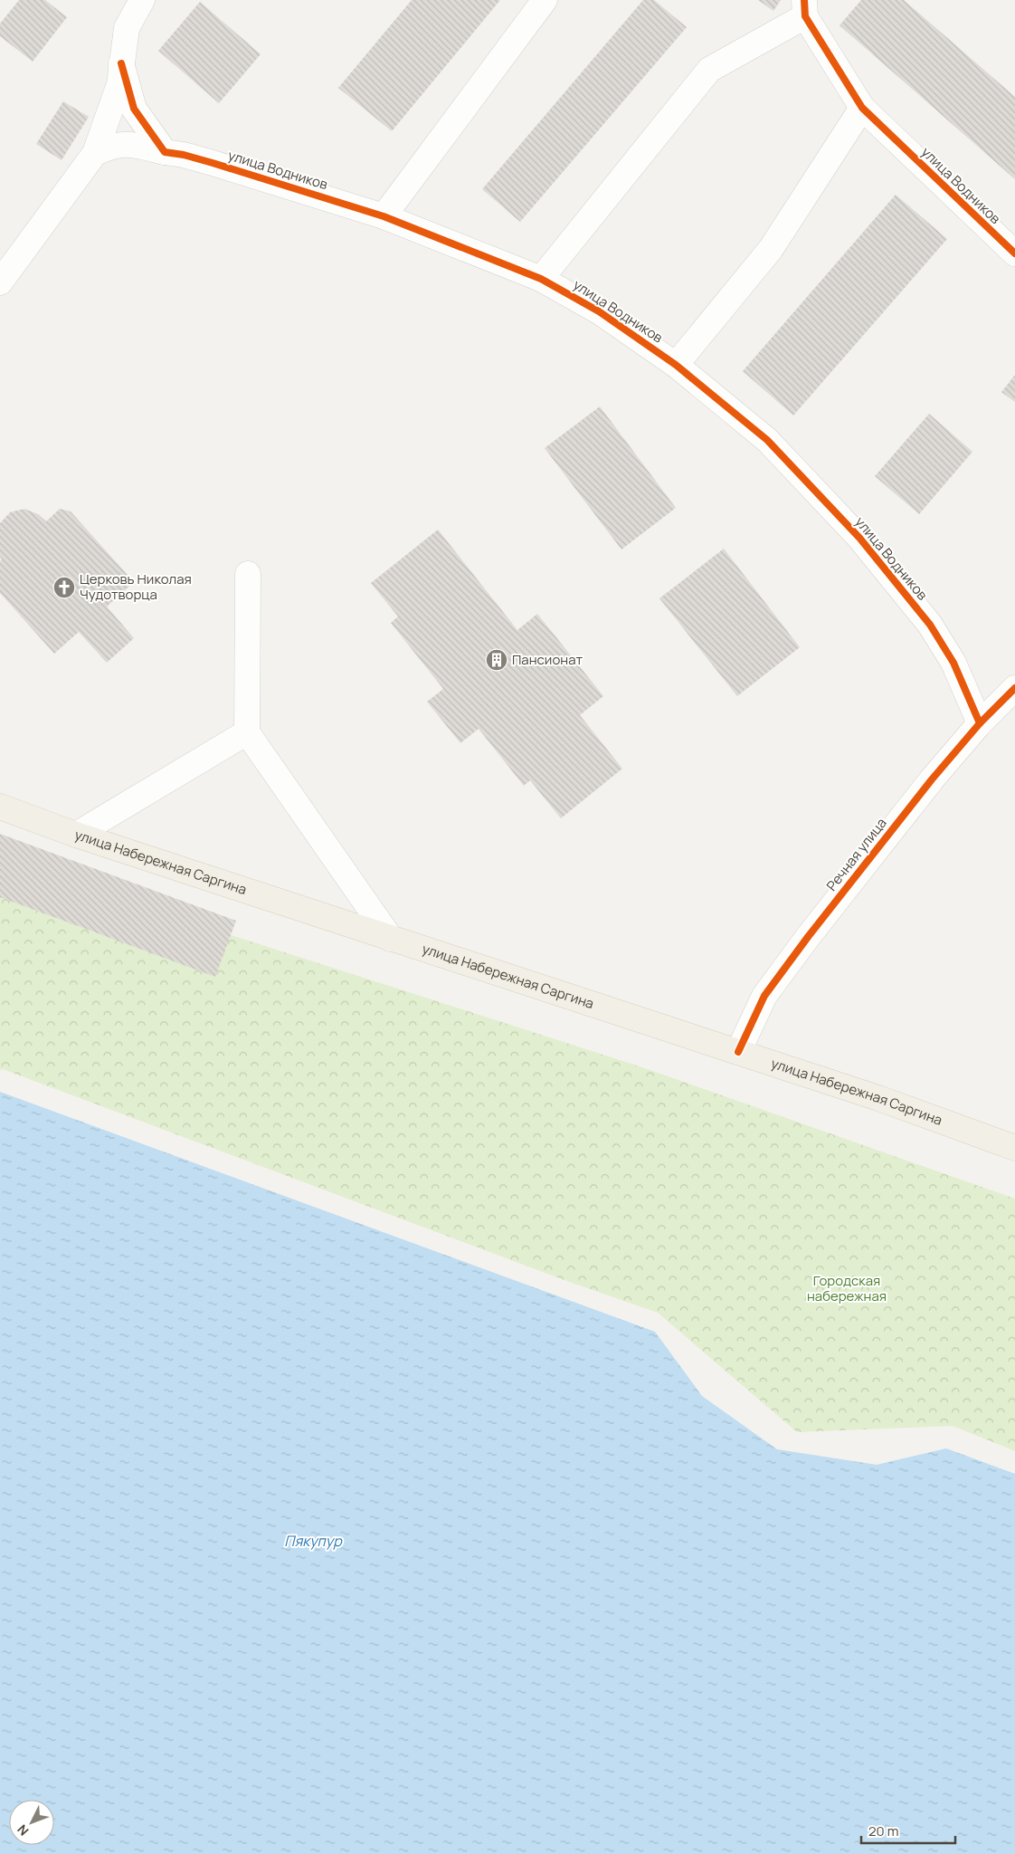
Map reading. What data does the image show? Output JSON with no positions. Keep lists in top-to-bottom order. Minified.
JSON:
{"streets":{"main road":["улица Набережная Саргина"],"street":["улица Водников","Речная улица"]},"crossings":[["улица Водников","Речная улица"],["Речная улица","улица Набережная Саргина"]],"water":["Пякупур"],"parks":["Городская набережная"],"places":{"church":["Церковь Николая Чудотворца"],"building":["Пансионат"]},"scale_bar":"20 m","north":"bottom left"}
